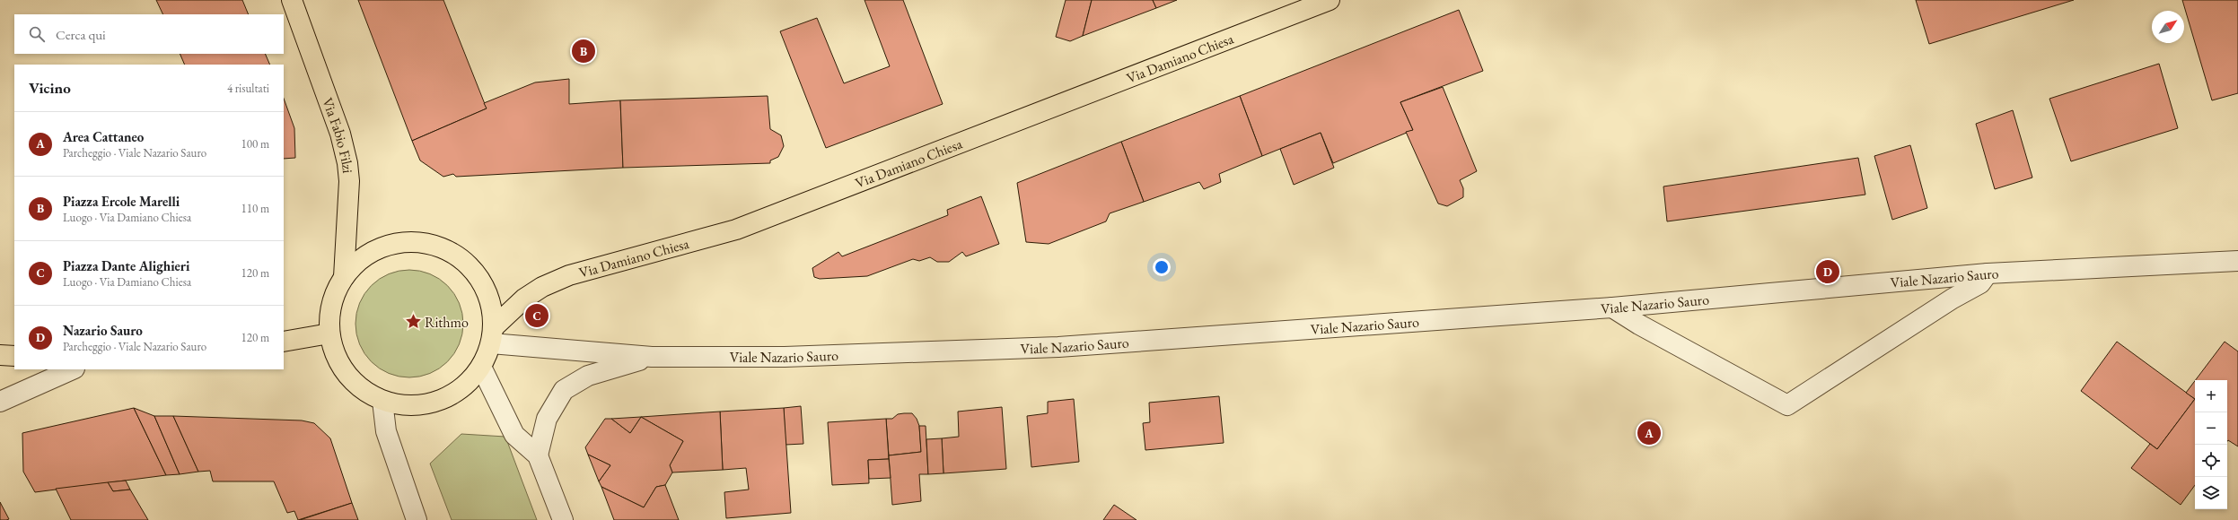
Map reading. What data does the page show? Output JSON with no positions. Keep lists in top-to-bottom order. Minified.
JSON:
{"streets":{"main road":["Via Damiano Chiesa","Via Fabio Filzi"],"street":["Viale Nazario Sauro"]},"crossings":[["Via Damiano Chiesa","Viale Nazario Sauro"]],"places":{"place":["Rithmo"]},"north":"top right","page":{"search":"Cerca qui","pins":["B","D","C","A"],"heading":["Vicino","4 risultati"],"list":[{"mark":"A","name":"Area Cattaneo","note":"Parcheggio · Viale Nazario Sauro","value":"100 m"},{"mark":"B","name":"Piazza Ercole Marelli","note":"Luogo · Via Damiano Chiesa","value":"110 m"},{"mark":"C","name":"Piazza Dante Alighieri","note":"Luogo · Via Damiano Chiesa","value":"120 m"},{"mark":"D","name":"Nazario Sauro","note":"Parcheggio · Viale Nazario Sauro","value":"120 m"}],"map_buttons":["+","−"]}}
